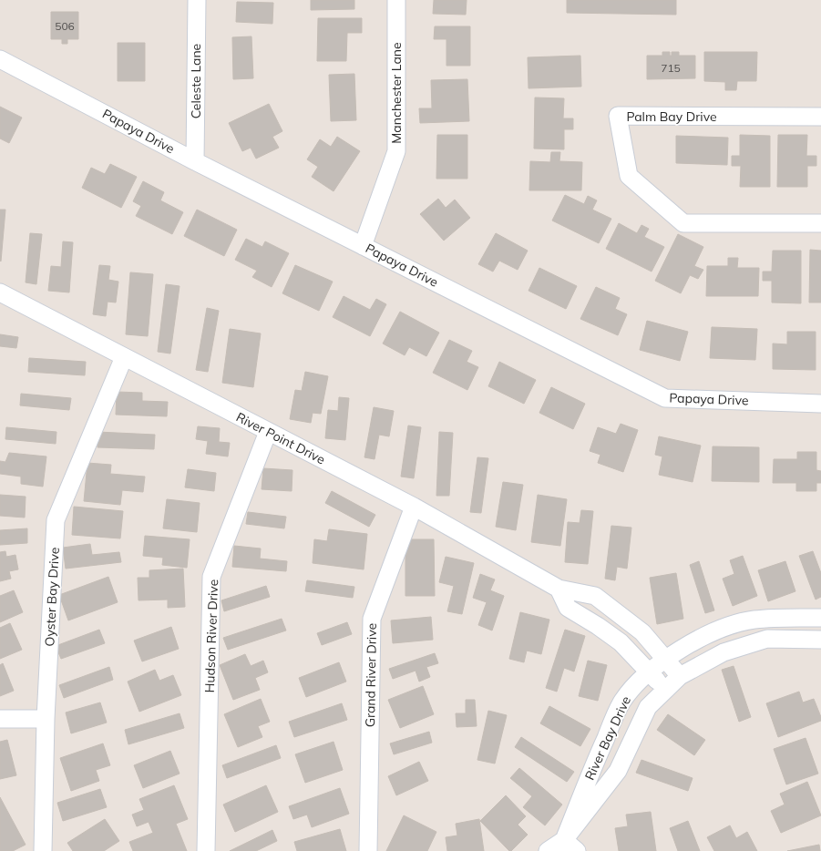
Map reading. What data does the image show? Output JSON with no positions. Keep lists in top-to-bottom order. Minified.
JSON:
{"streets":{"street":["Celeste Lane","Manchester Lane","Palm Bay Drive","Papaya Drive","River Point Drive","Oyster Bay Drive","Hudson River Drive","Grand River Drive","River Bay Drive"]},"crossings":[["Celeste Lane","Papaya Drive"],["Manchester Lane","Papaya Drive"],["River Point Drive","Oyster Bay Drive"],["River Point Drive","Hudson River Drive"],["River Point Drive","Grand River Drive"],["River Point Drive","River Bay Drive"]],"house_numbers":["506","715"]}
